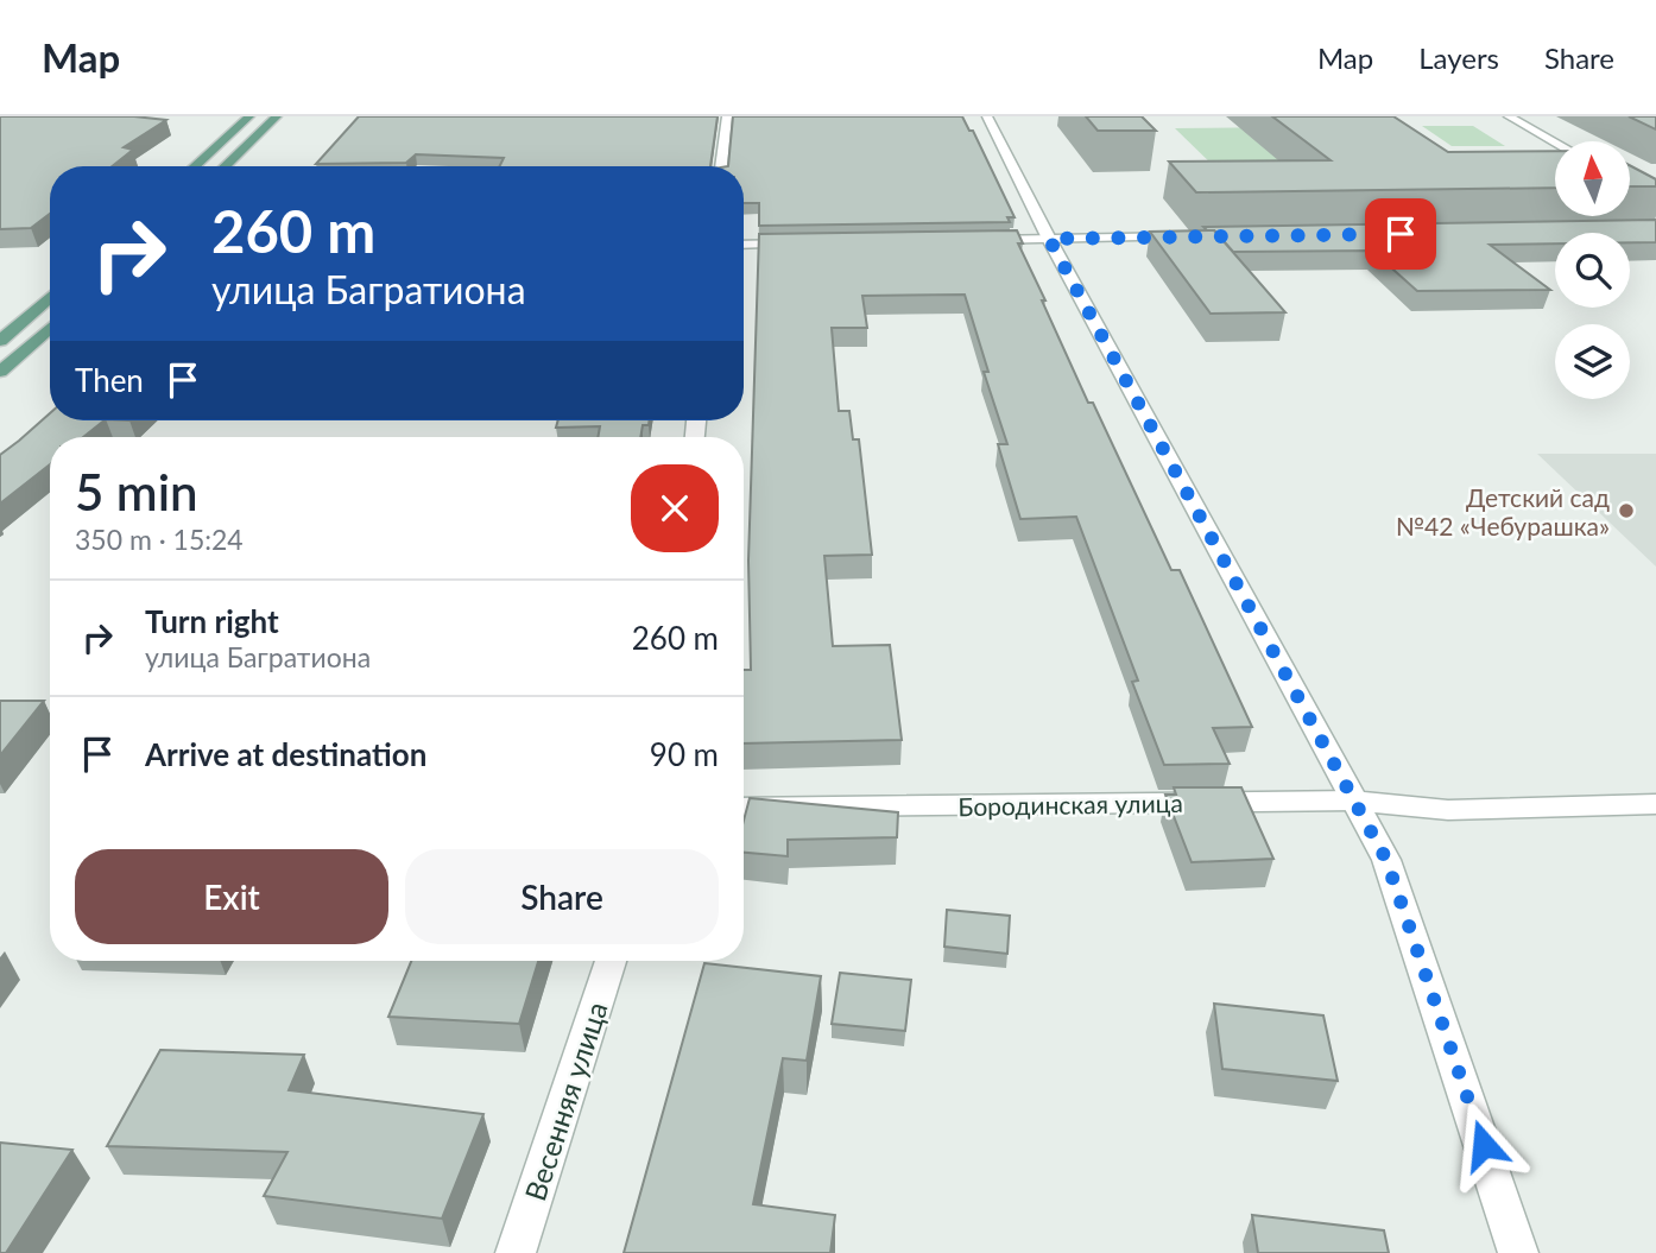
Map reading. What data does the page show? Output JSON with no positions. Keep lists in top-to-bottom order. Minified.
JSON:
{"streets":{"street":["Бородинская улица","Весенняя улица"]},"places":["Детский сад №42 «Чебурашка»"],"north":"top","page":{"header":"Map","nav":["Map","Layers","Share"],"turn":["260 m","улица Багратиона"],"then":"Then","heading":["5 min","350 m · 15:24"],"list":[{"name":"Turn right","note":"улица Багратиона","value":"260 m"},{"name":"Arrive at destination","value":"90 m"}],"buttons":["Exit","Share"]}}
